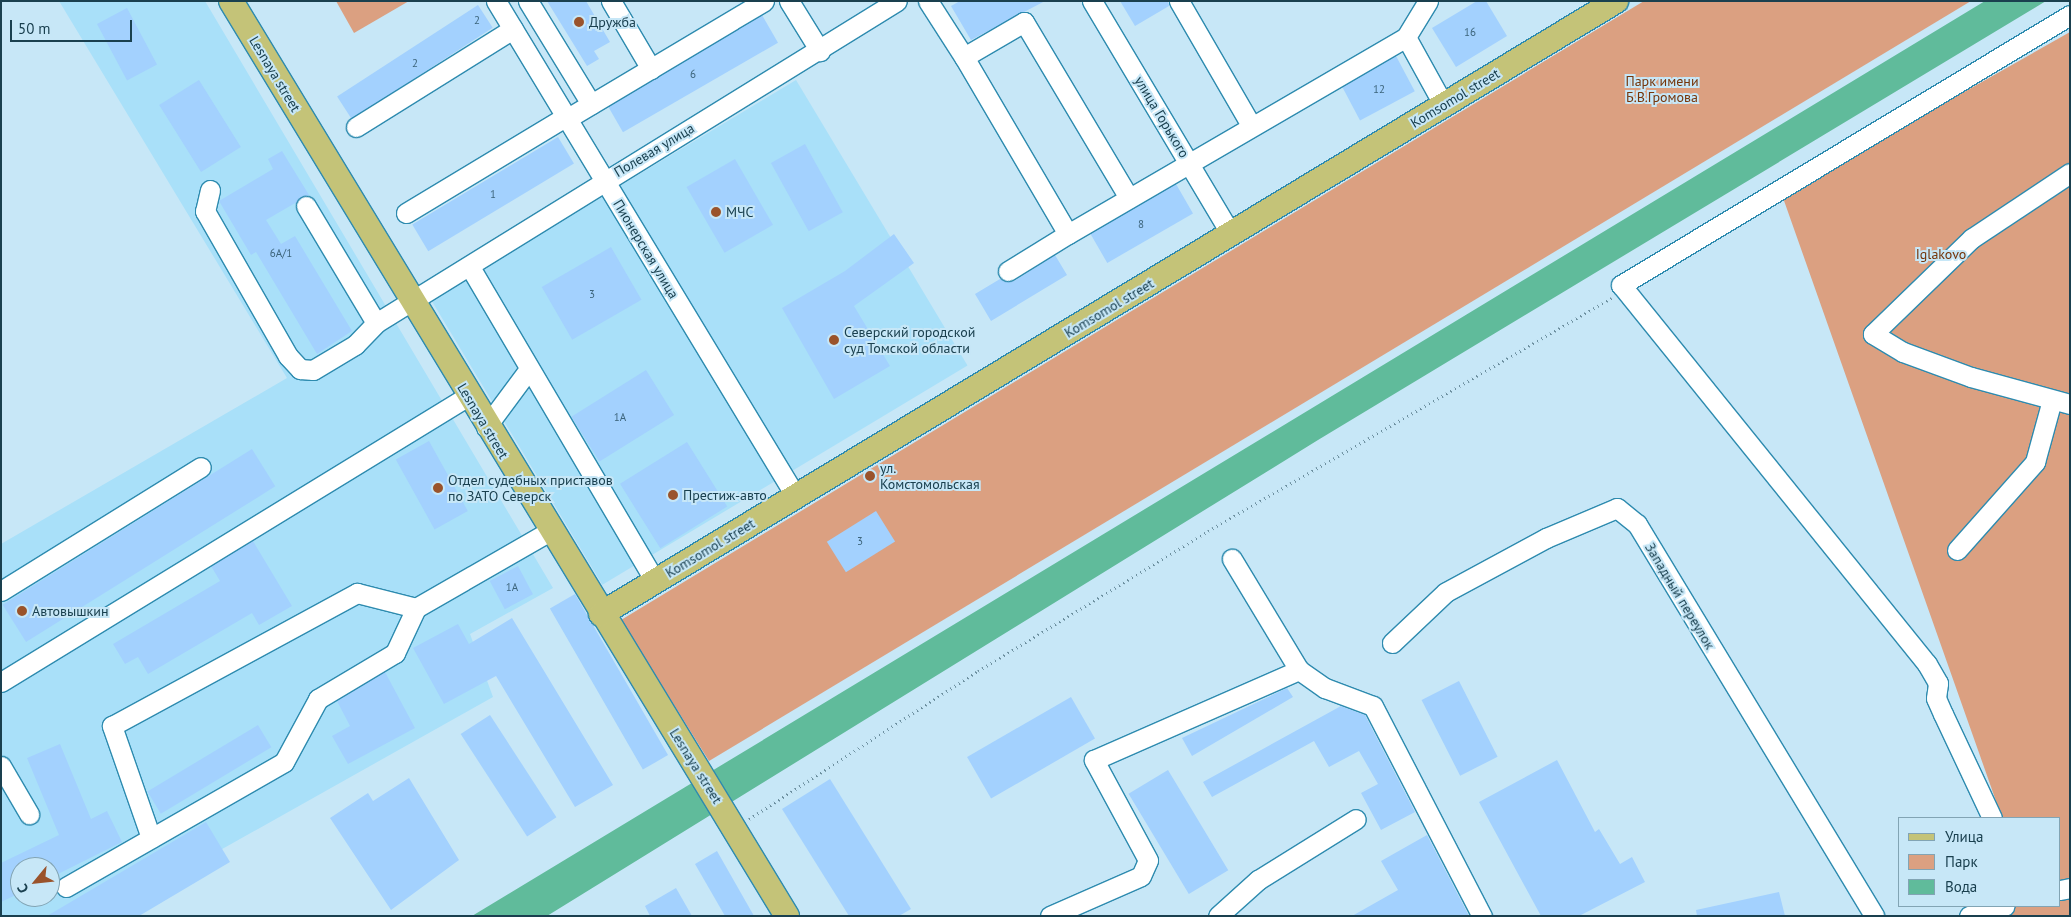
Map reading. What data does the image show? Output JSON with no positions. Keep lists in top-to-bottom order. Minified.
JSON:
{"streets":{"main road":["Lesnaya street","Komsomol street"],"street":["улица Горького","Полевая улица","Пионерская улица","Западный переулок"]},"crossings":[["Lesnaya street","Komsomol street"],["Lesnaya street","Полевая улица"],["Komsomol street","улица Горького"],["Komsomol street","Пионерская улица"],["Полевая улица","Пионерская улица"]],"parks":["Парк имени Б.В.Громова","Iglakovo"],"places":["Дружба","МЧС","Северский городской суд Томской области","ул. Комстомольская","Отдел судебных приставов по ЗАТО Северск","Престиж-авто","Автовышкин"],"house_numbers":["2","16","2","6","12","1","8","6А/1","3","1А","3","1А"],"legend":["Улица","Парк","Вода"],"scale_bar":"50 m","north":"bottom left"}
